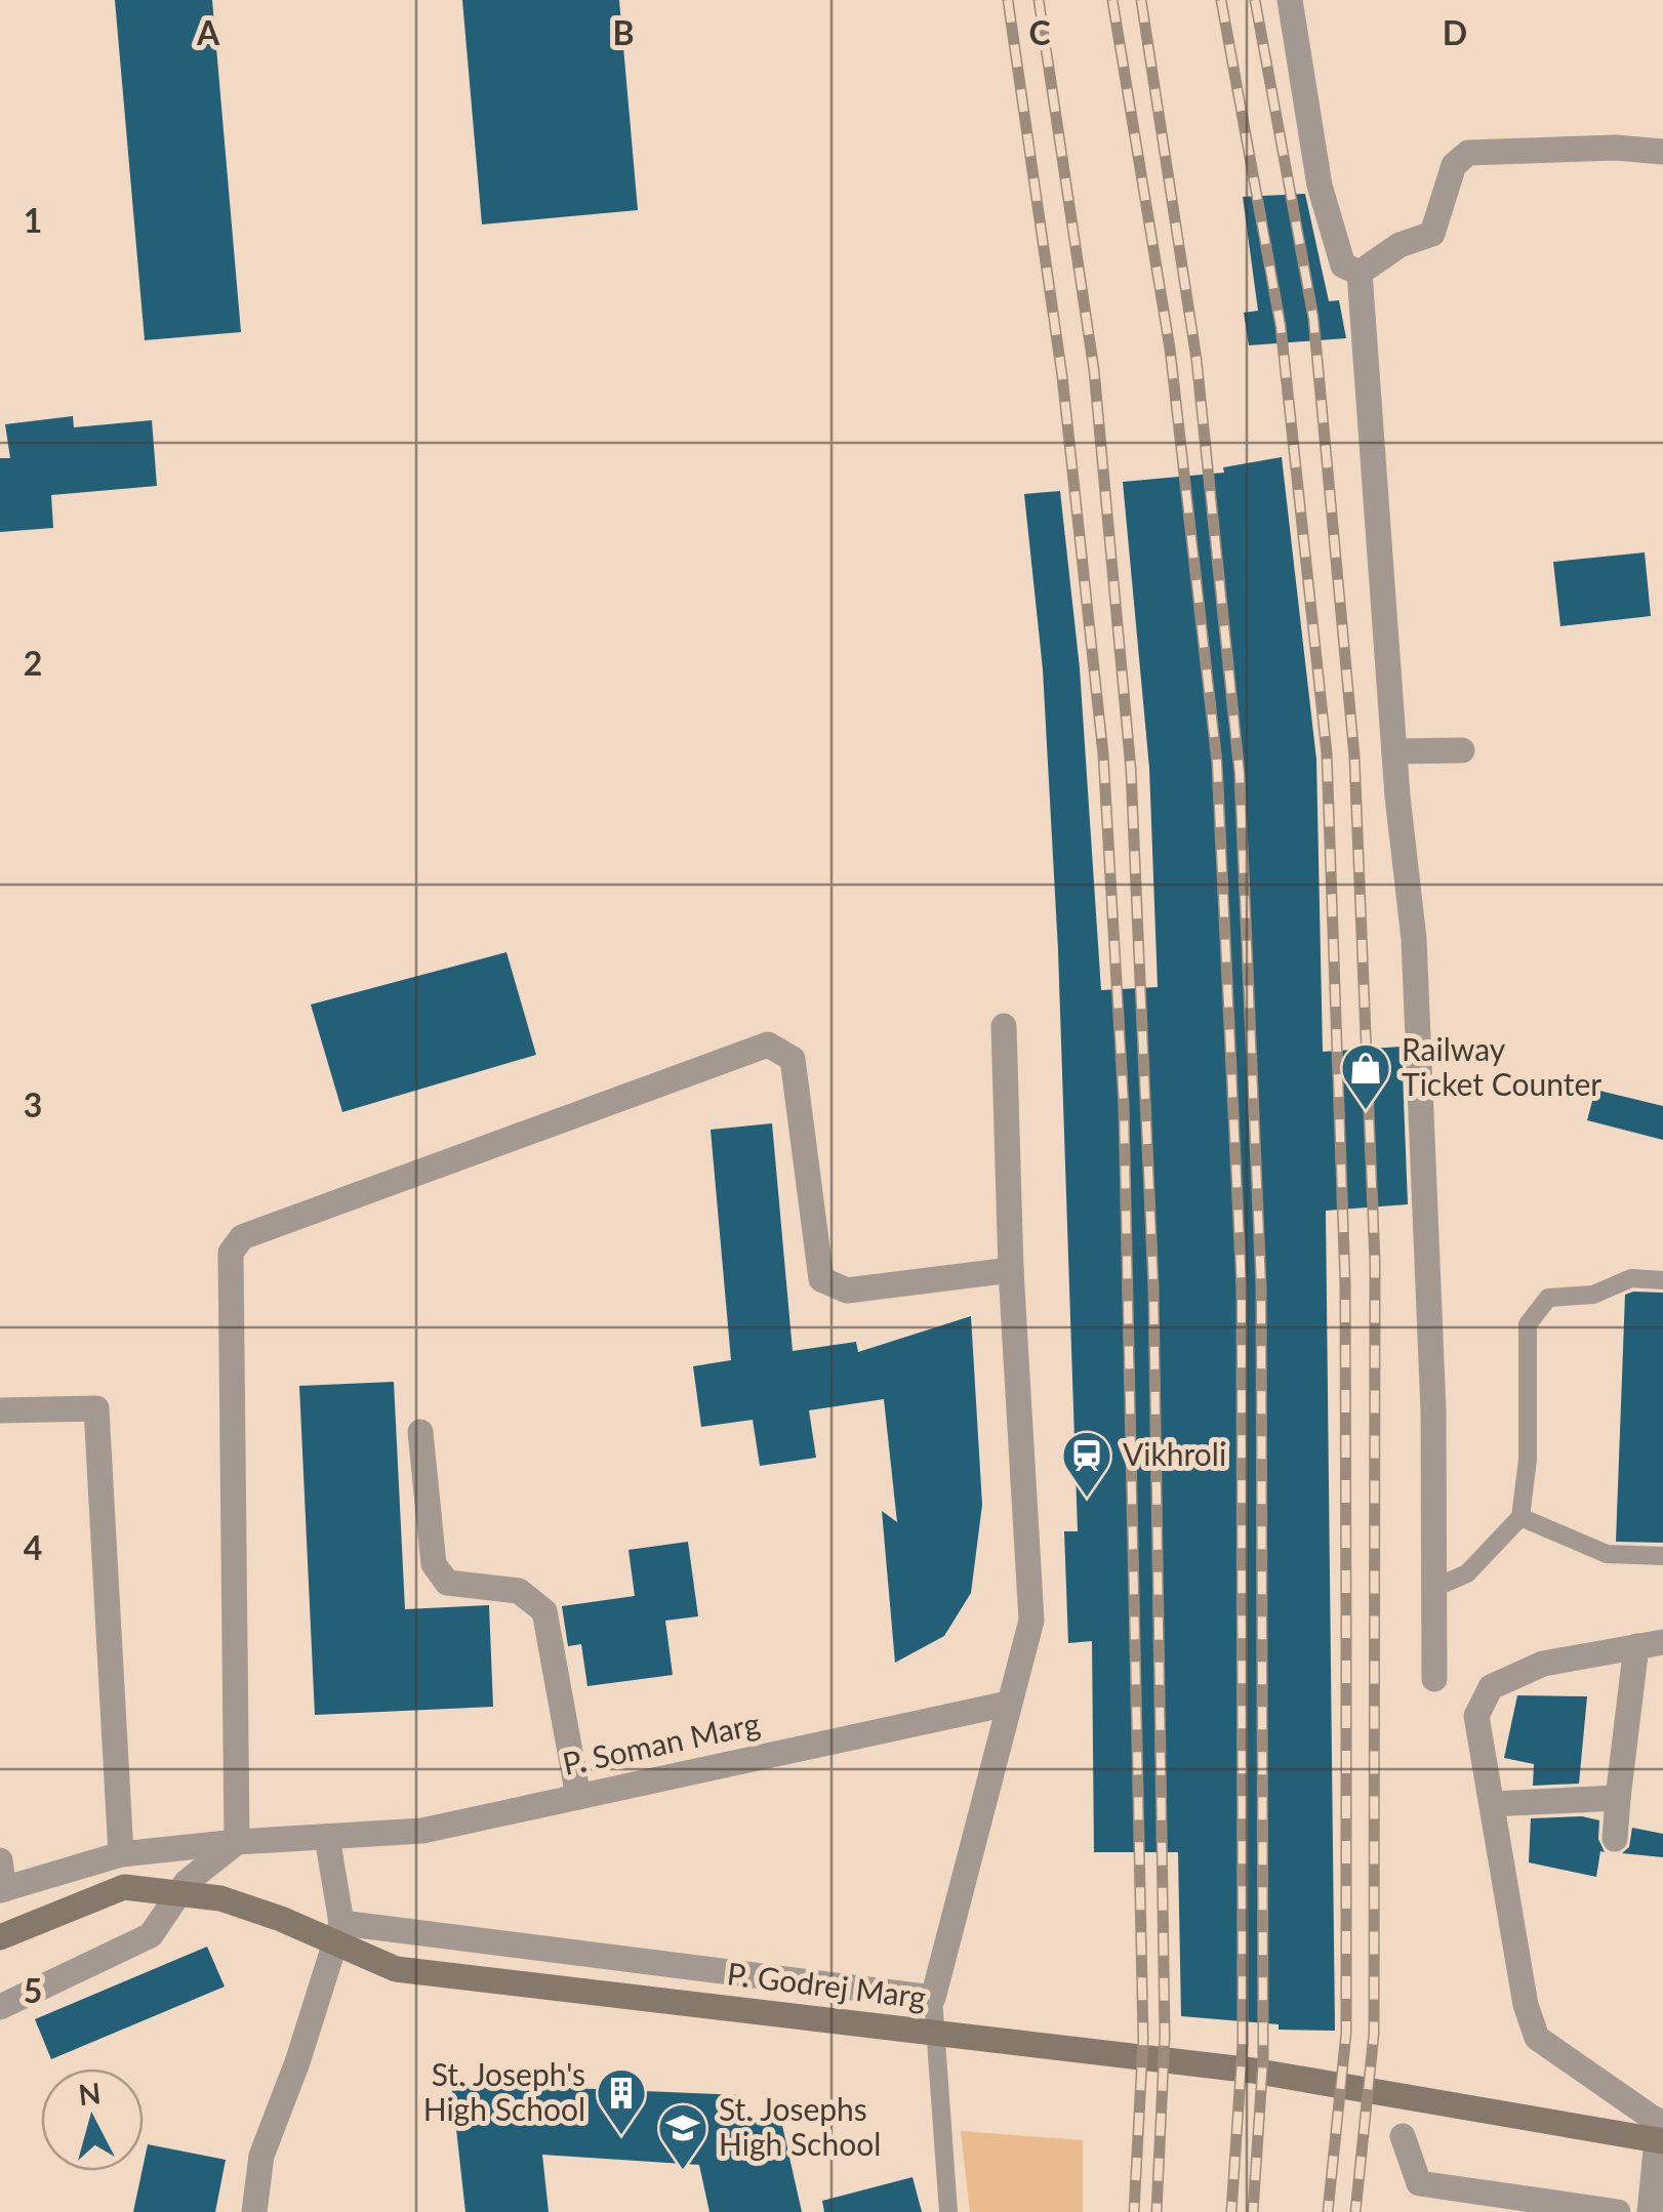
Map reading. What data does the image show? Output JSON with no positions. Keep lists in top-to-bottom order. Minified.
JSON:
{"streets":{"street":["P. Soman Marg","P. Godrej Marg"]},"places":{"shop":["Railway Ticket Counter"],"station":["Vikhroli"],"building":["St. Joseph's High School"],"school or university":["St. Josephs High School"]},"north":"top","grid":{"columns":["A","B","C","D"],"rows":["1","2","3","4","5"]}}
